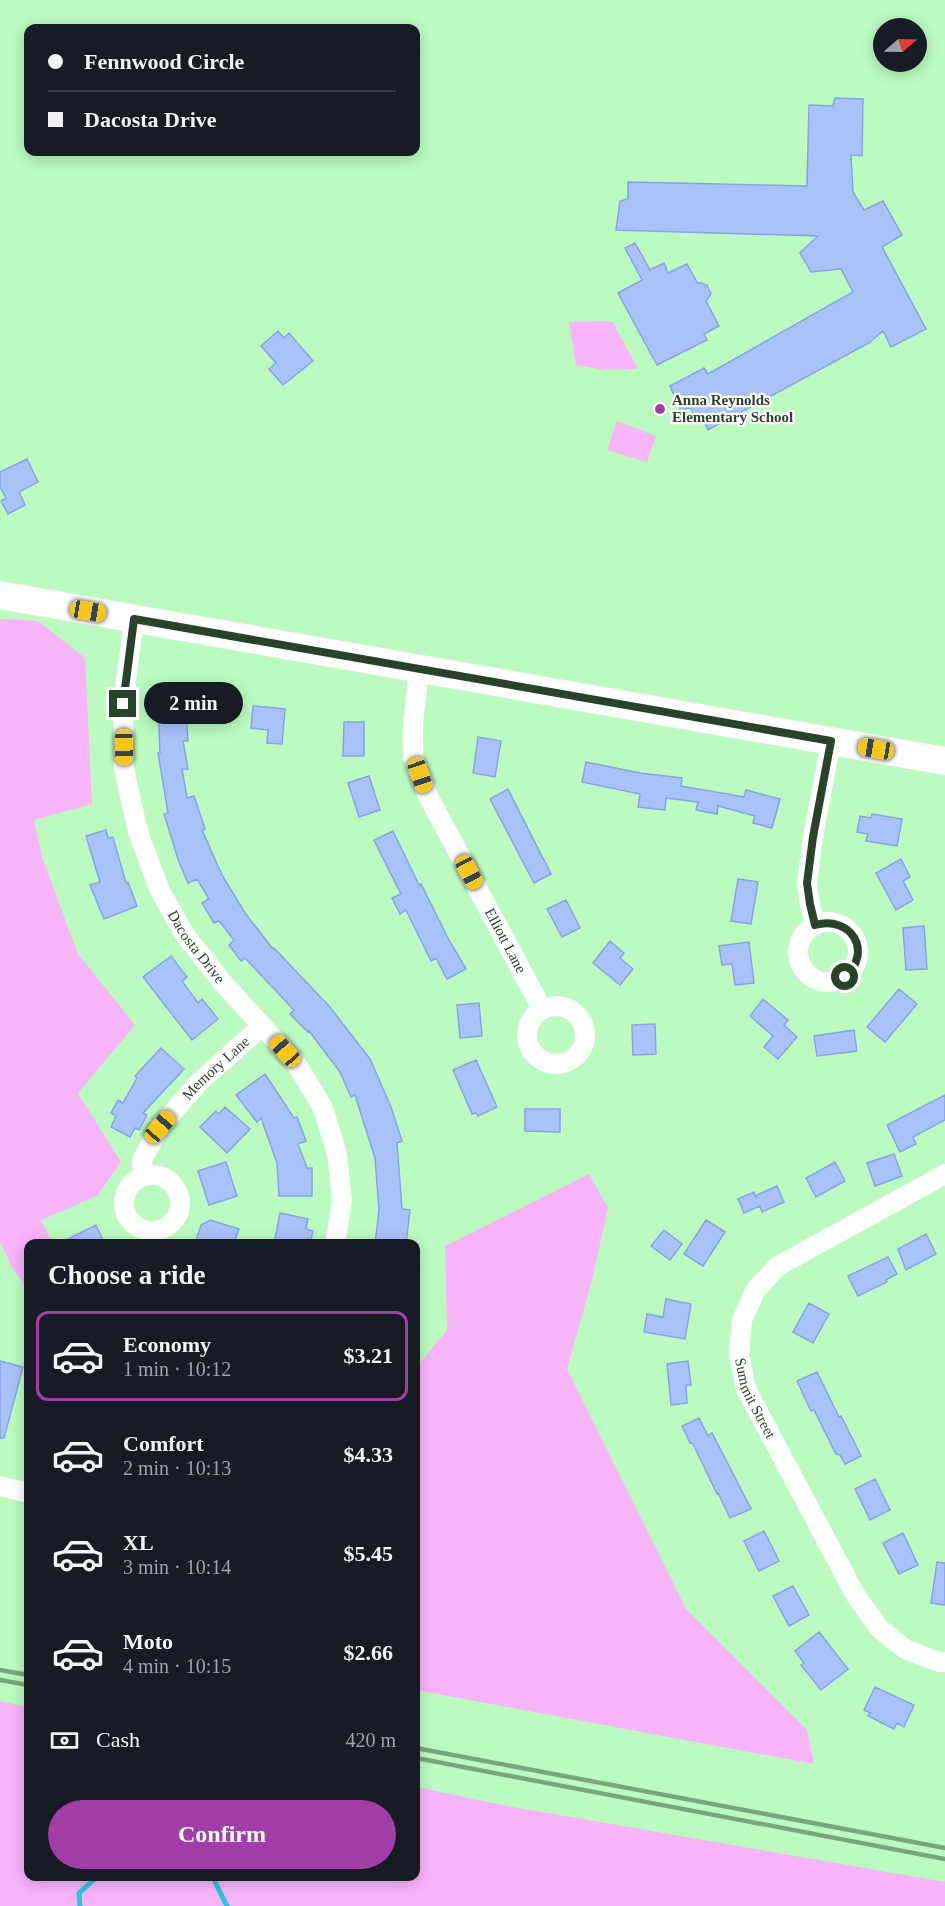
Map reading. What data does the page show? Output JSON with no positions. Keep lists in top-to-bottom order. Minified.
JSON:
{"streets":{"street":["Elliott Lane","Dacosta Drive","Memory Lane","Summit Street"]},"crossings":[["Dacosta Drive","Memory Lane"]],"places":["Anna Reynolds Elementary School"],"north":"right","page":{"banner":["Fennwood Circle","Dacosta Drive"],"bubble":"2 min","heading":"Choose a ride","list":[{"name":"Economy","note":"1 min · 10:12","value":"$3.21"},{"name":"Comfort","note":"2 min · 10:13","value":"$4.33"},{"name":"XL","note":"3 min · 10:14","value":"$5.45"},{"name":"Moto","note":"4 min · 10:15","value":"$2.66"}],"pay":["Cash","420 m"],"buttons":"Confirm"}}
